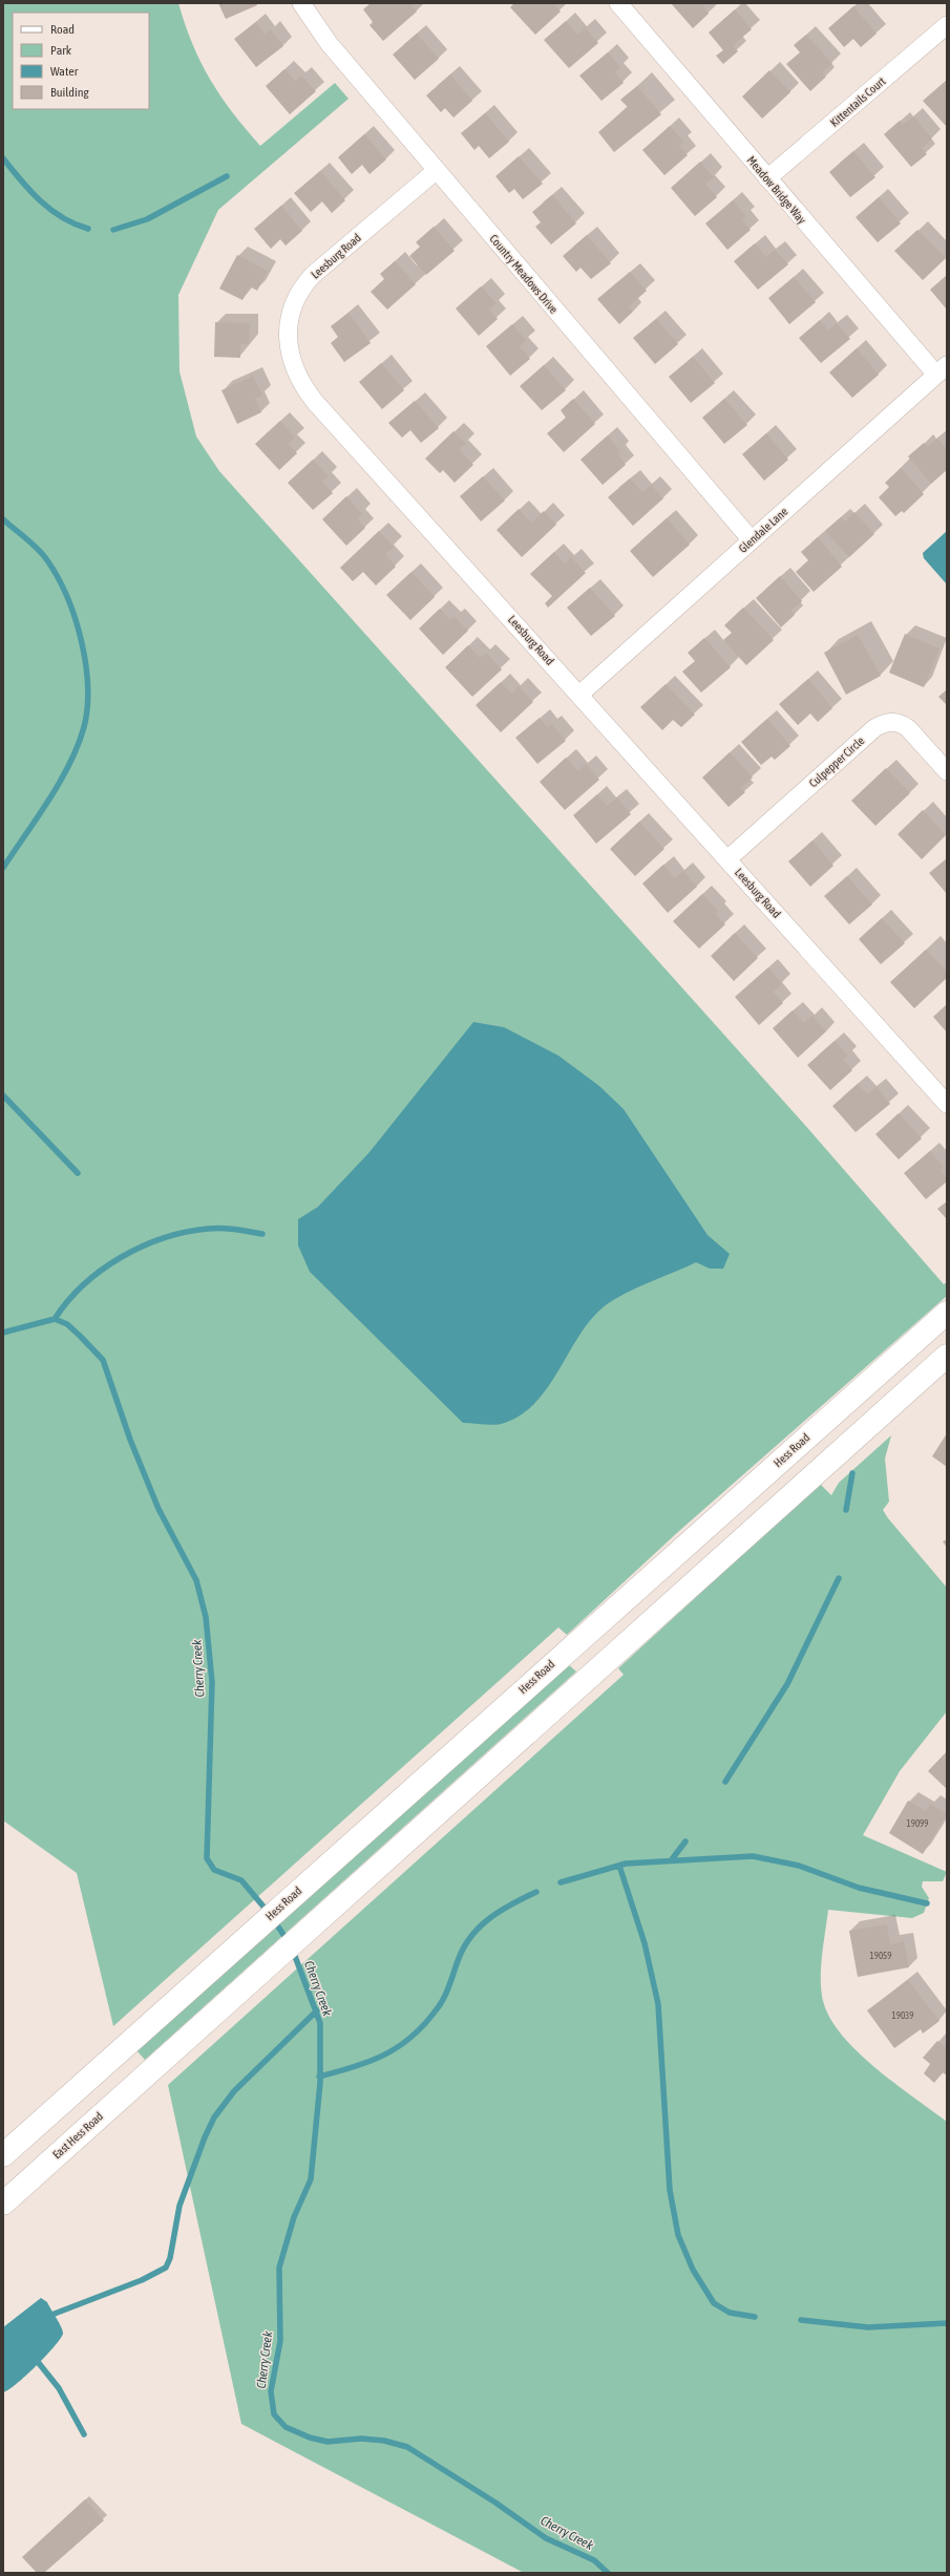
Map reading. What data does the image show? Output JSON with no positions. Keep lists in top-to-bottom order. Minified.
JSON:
{"streets":{"main road":["Hess Road","East Hess Road"],"street":["Kittentails Court","Meadow Bridge Way","Leesburg Road","Country Meadows Drive","Glendale Lane","Culpepper Circle"]},"crossings":[["Kittentails Court","Meadow Bridge Way"],["Meadow Bridge Way","Glendale Lane"],["Leesburg Road","Country Meadows Drive"],["Leesburg Road","Glendale Lane"],["Leesburg Road","Culpepper Circle"],["Country Meadows Drive","Glendale Lane"]],"water":["Cherry Creek"],"house_numbers":["19099","19059","19039"],"legend":["Road","Park","Water","Building"]}
